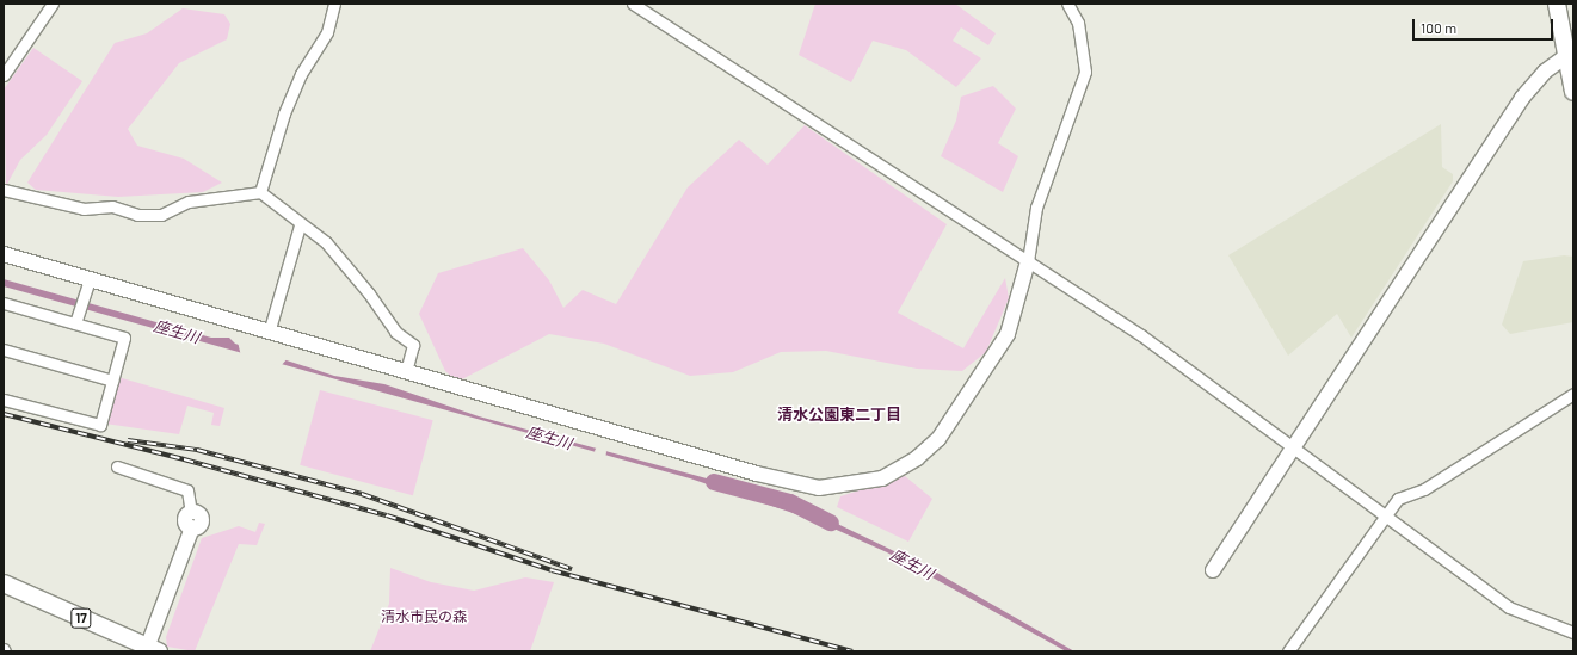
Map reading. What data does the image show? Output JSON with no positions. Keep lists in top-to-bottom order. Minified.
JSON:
{"streets":{"main road":["17"]},"districts":["清水公園東二丁目"],"water":["座生川"],"parks":["清水市民の森"],"scale_bar":"100 m"}
